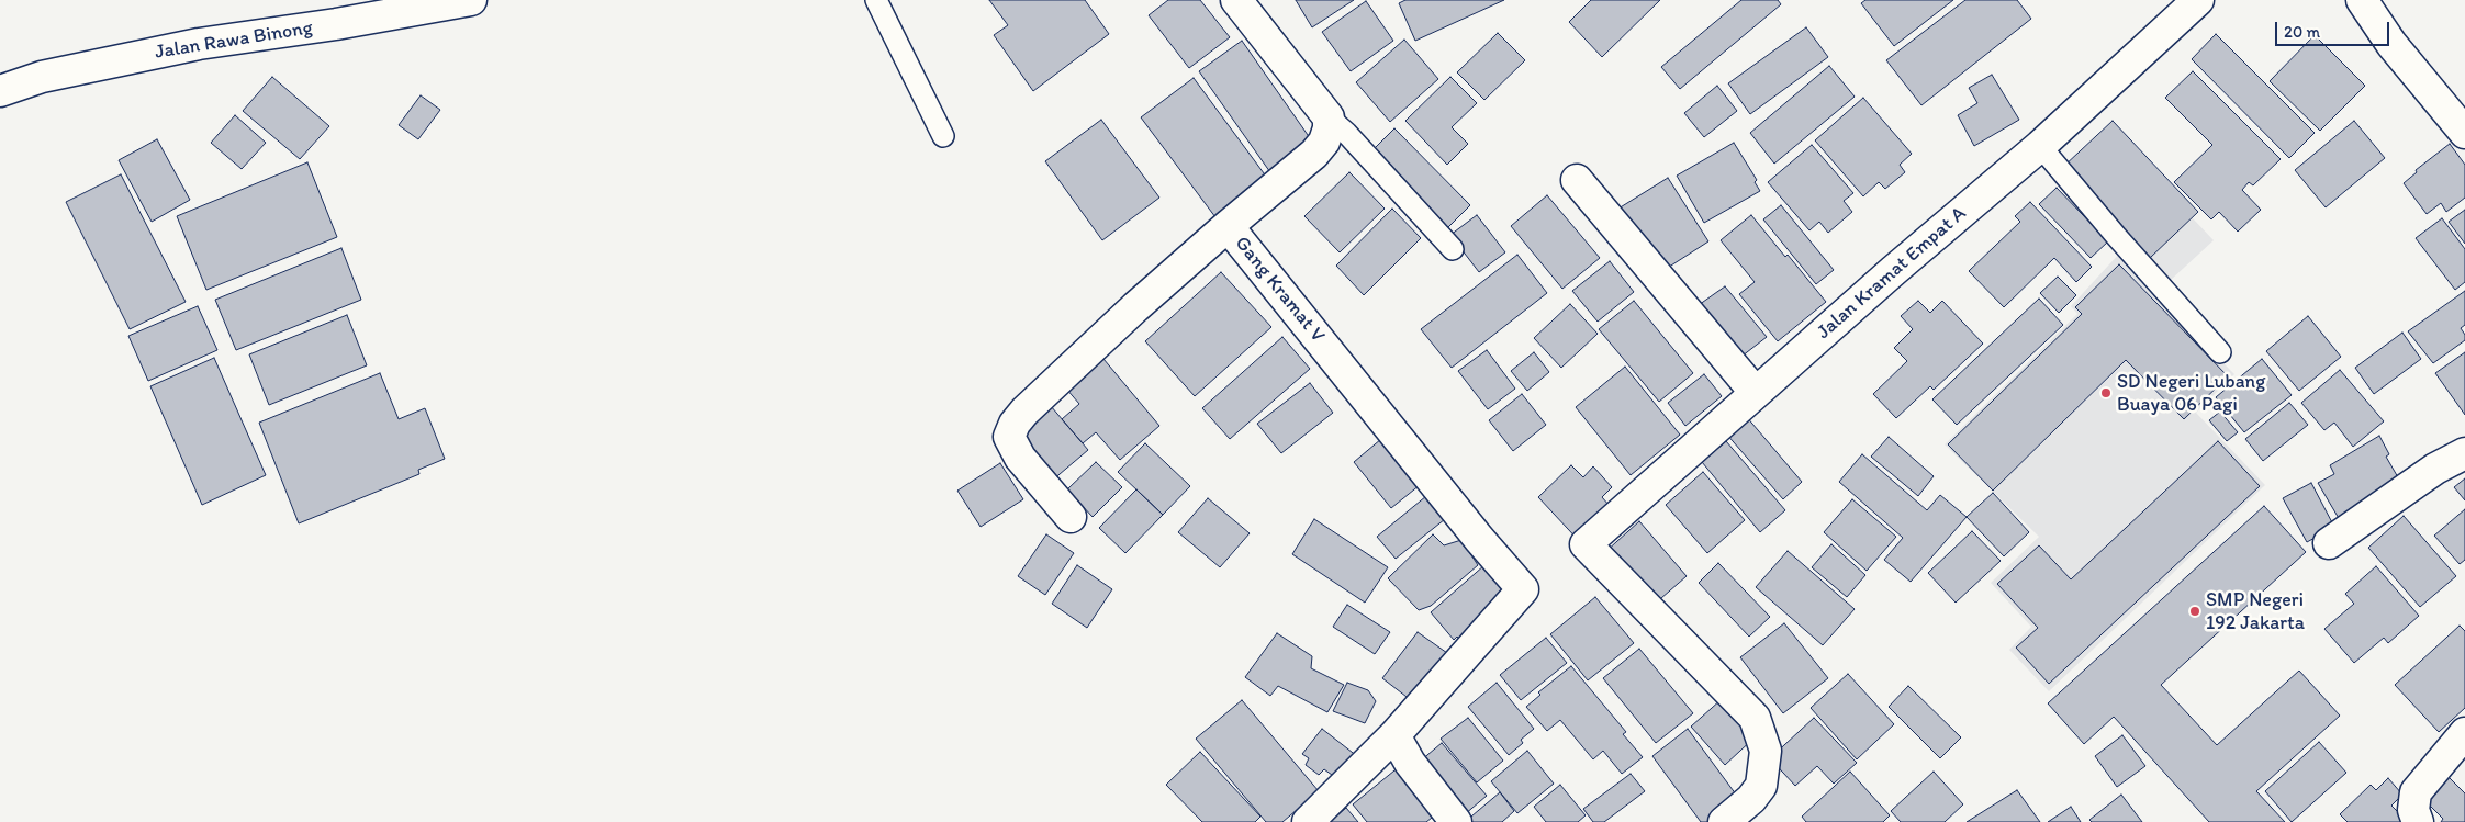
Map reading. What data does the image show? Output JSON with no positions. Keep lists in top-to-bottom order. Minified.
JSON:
{"streets":{"street":["Jalan Rawa Binong","Jalan Kramat Empat A","Gang Kramat V"]},"places":["SD Negeri Lubang Buaya 06 Pagi","SMP Negeri 192 Jakarta"],"scale_bar":"20 m"}
